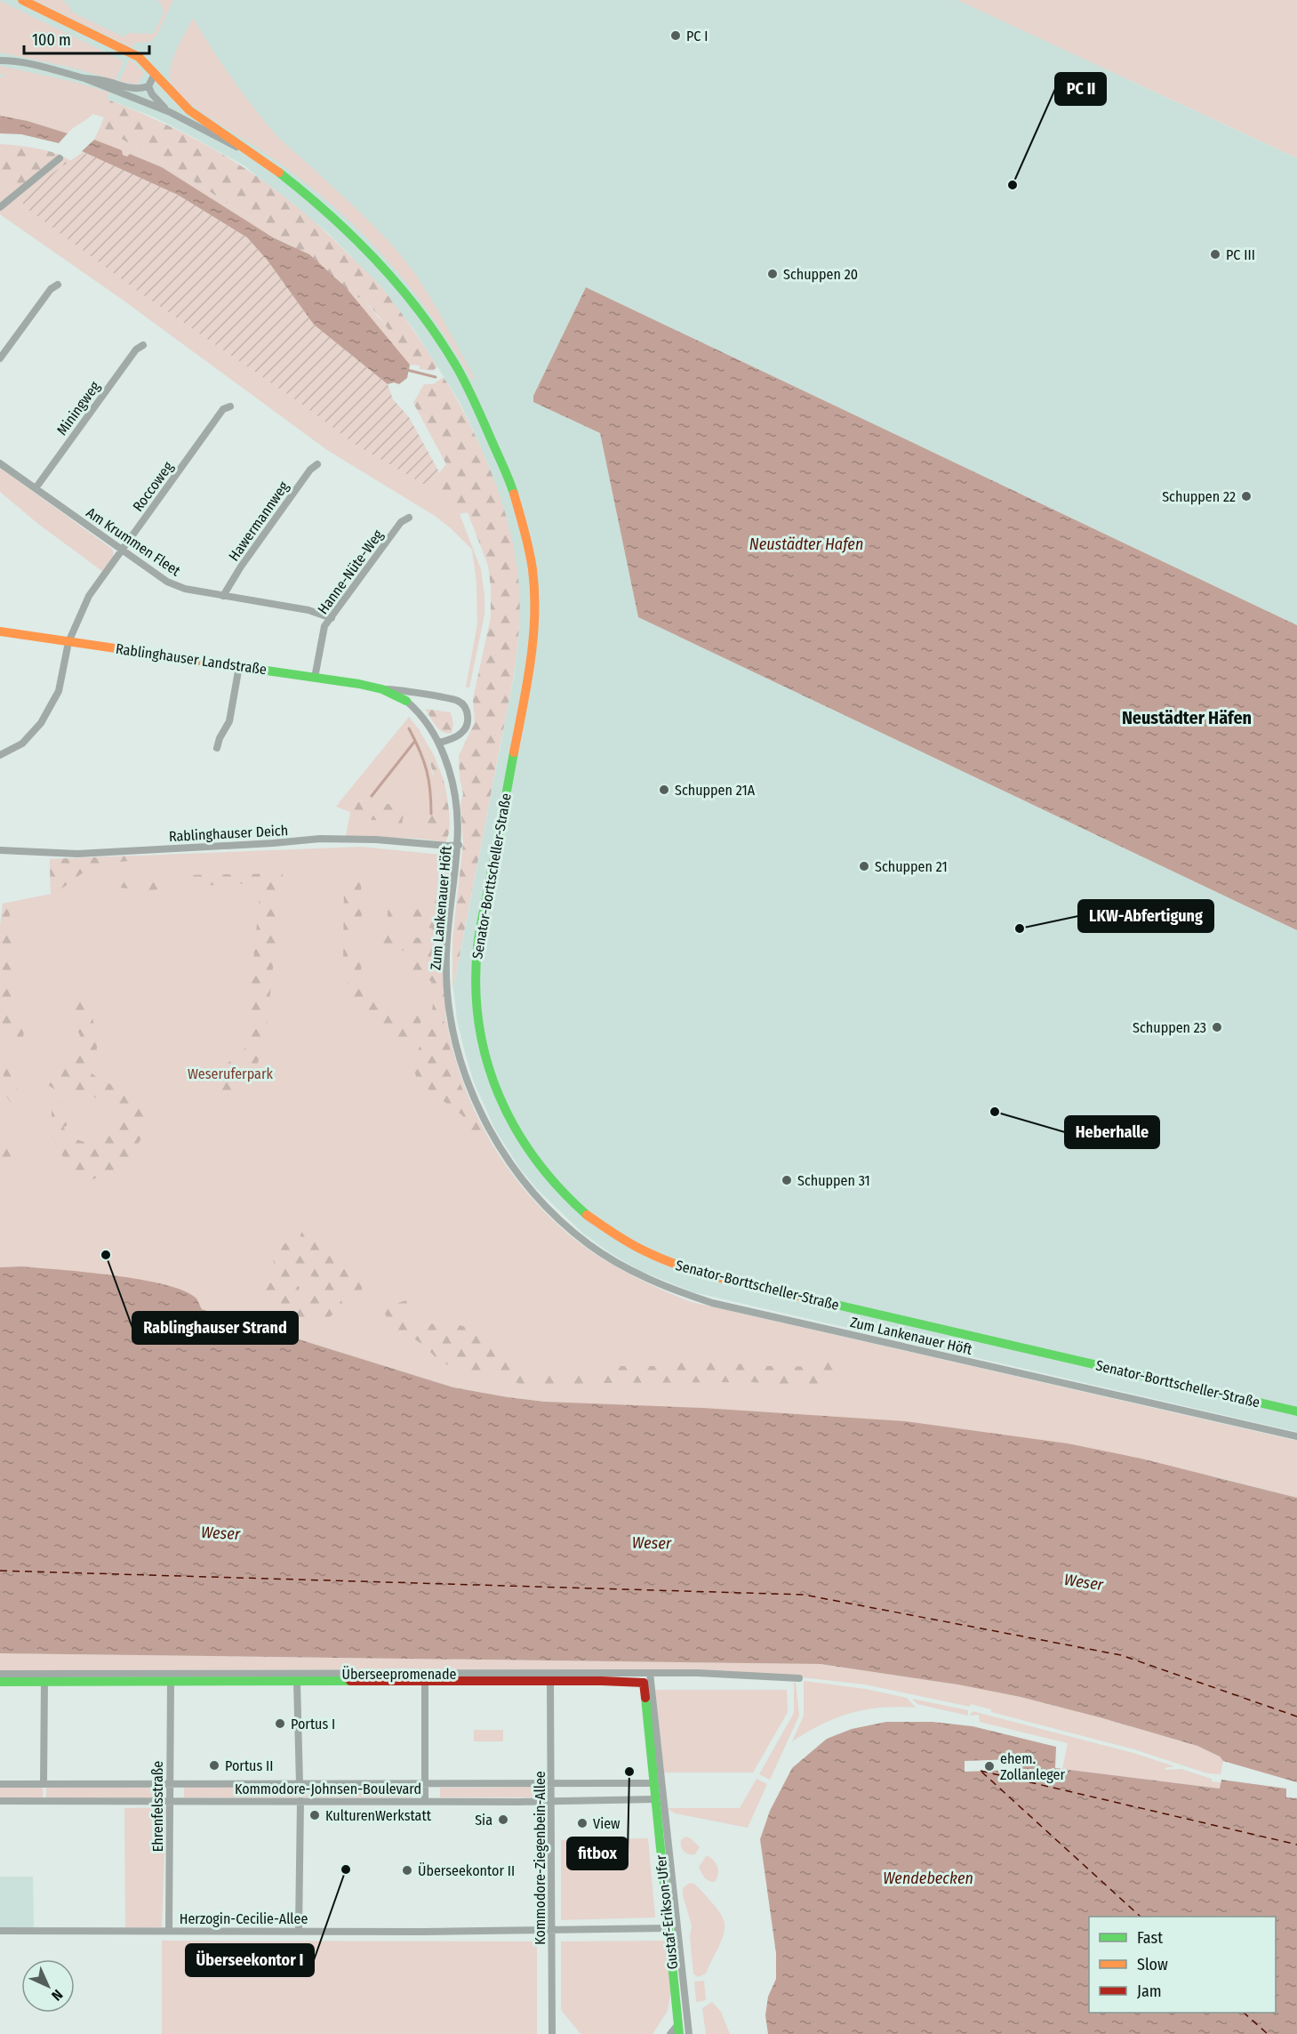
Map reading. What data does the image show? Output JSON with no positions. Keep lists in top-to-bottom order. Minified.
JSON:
{"streets":{"street":["Miningweg","Roccoweg","Hawermannweg","Am Krummen Fleet","Hanne-Nüte-Weg","Rablinghauser Landstraße","Rablinghauser Deich","Senator-Borttscheller-Straße","Zum Lankenauer Höft","Überseepromenade","Kommodore-Johnsen-Boulevard","Ehrenfelsstraße","Kommodore-Ziegenbein-Allee","Gustaf-Erikson-Ufer","Herzogin-Cecilie-Allee"]},"crossings":[["Miningweg","Am Krummen Fleet"],["Roccoweg","Am Krummen Fleet"],["Roccoweg","Rablinghauser Landstraße"],["Hawermannweg","Am Krummen Fleet"],["Am Krummen Fleet","Hanne-Nüte-Weg"],["Hanne-Nüte-Weg","Rablinghauser Landstraße"],["Rablinghauser Landstraße","Zum Lankenauer Höft"],["Rablinghauser Deich","Zum Lankenauer Höft"],["Überseepromenade","Ehrenfelsstraße"],["Überseepromenade","Kommodore-Ziegenbein-Allee"],["Überseepromenade","Gustaf-Erikson-Ufer"],["Kommodore-Johnsen-Boulevard","Ehrenfelsstraße"],["Kommodore-Johnsen-Boulevard","Kommodore-Ziegenbein-Allee"],["Kommodore-Johnsen-Boulevard","Gustaf-Erikson-Ufer"],["Ehrenfelsstraße","Herzogin-Cecilie-Allee"],["Kommodore-Ziegenbein-Allee","Herzogin-Cecilie-Allee"],["Gustaf-Erikson-Ufer","Herzogin-Cecilie-Allee"]],"districts":["Neustädter Häfen"],"water":["Neustädter Hafen","Weser","Wendebecken"],"parks":["Weseruferpark"],"places":["PC I","PC II","PC III","Schuppen 20","Schuppen 22","Schuppen 21A","Schuppen 21","LKW-Abfertigung","Schuppen 23","Heberhalle","Schuppen 31","Rablinghauser Strand","Portus I","Portus II","ehem. Zollanleger","fitbox","KulturenWerkstatt","Sia","View","Überseekontor I","Überseekontor II"],"legend":["Fast","Slow","Jam"],"scale_bar":"100 m","north":"bottom right"}
